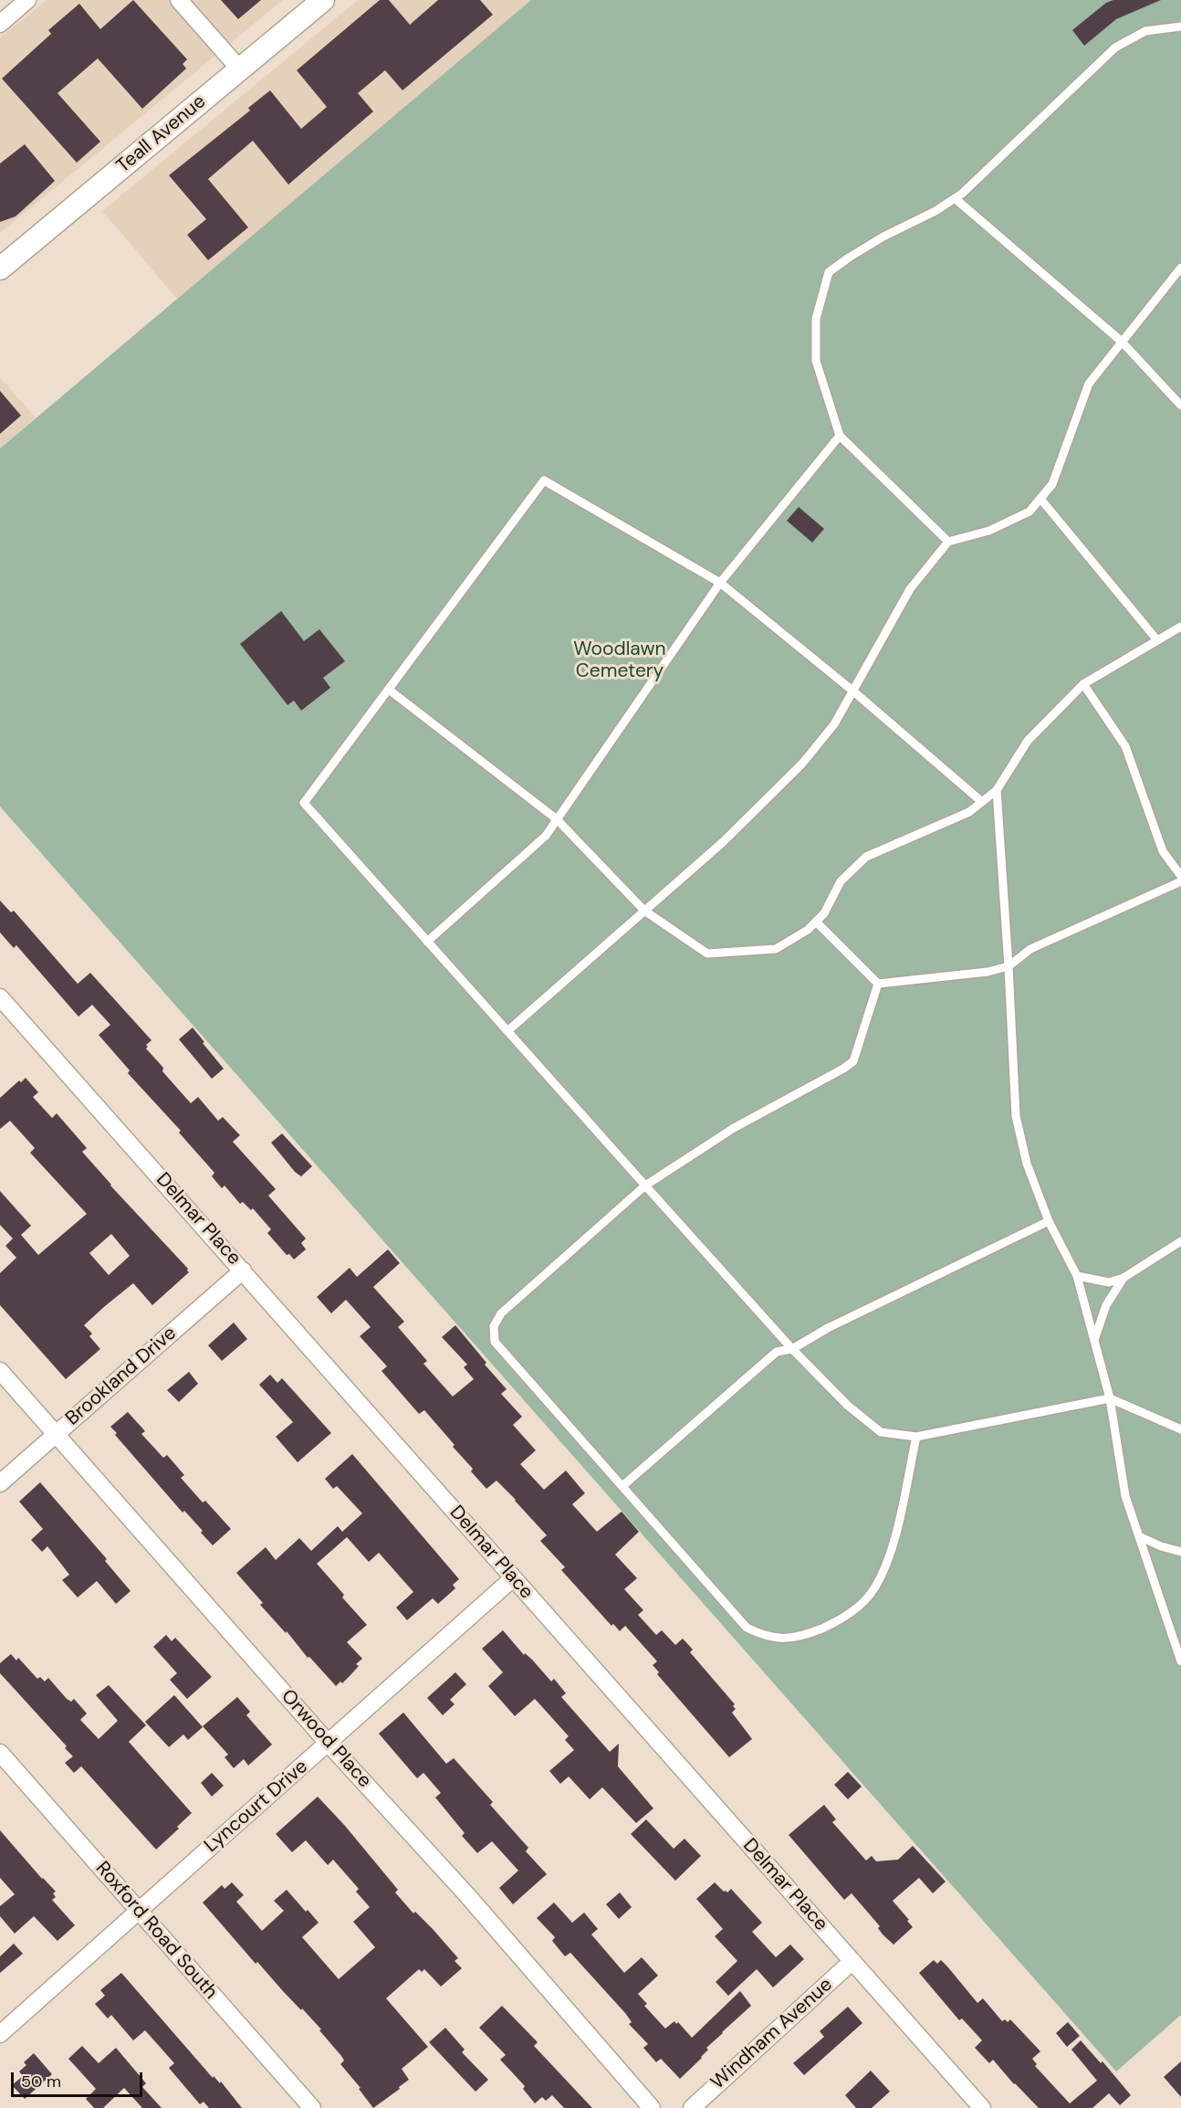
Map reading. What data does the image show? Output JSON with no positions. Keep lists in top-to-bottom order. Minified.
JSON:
{"streets":{"street":["Teall Avenue","Delmar Place","Brookland Drive","Orwood Place","Lyncourt Drive","Roxford Road South","Windham Avenue"]},"crossings":[["Delmar Place","Brookland Drive"],["Delmar Place","Lyncourt Drive"],["Delmar Place","Windham Avenue"],["Brookland Drive","Orwood Place"],["Orwood Place","Lyncourt Drive"],["Lyncourt Drive","Roxford Road South"]],"parks":["Woodlawn Cemetery"],"scale_bar":"50 m"}
